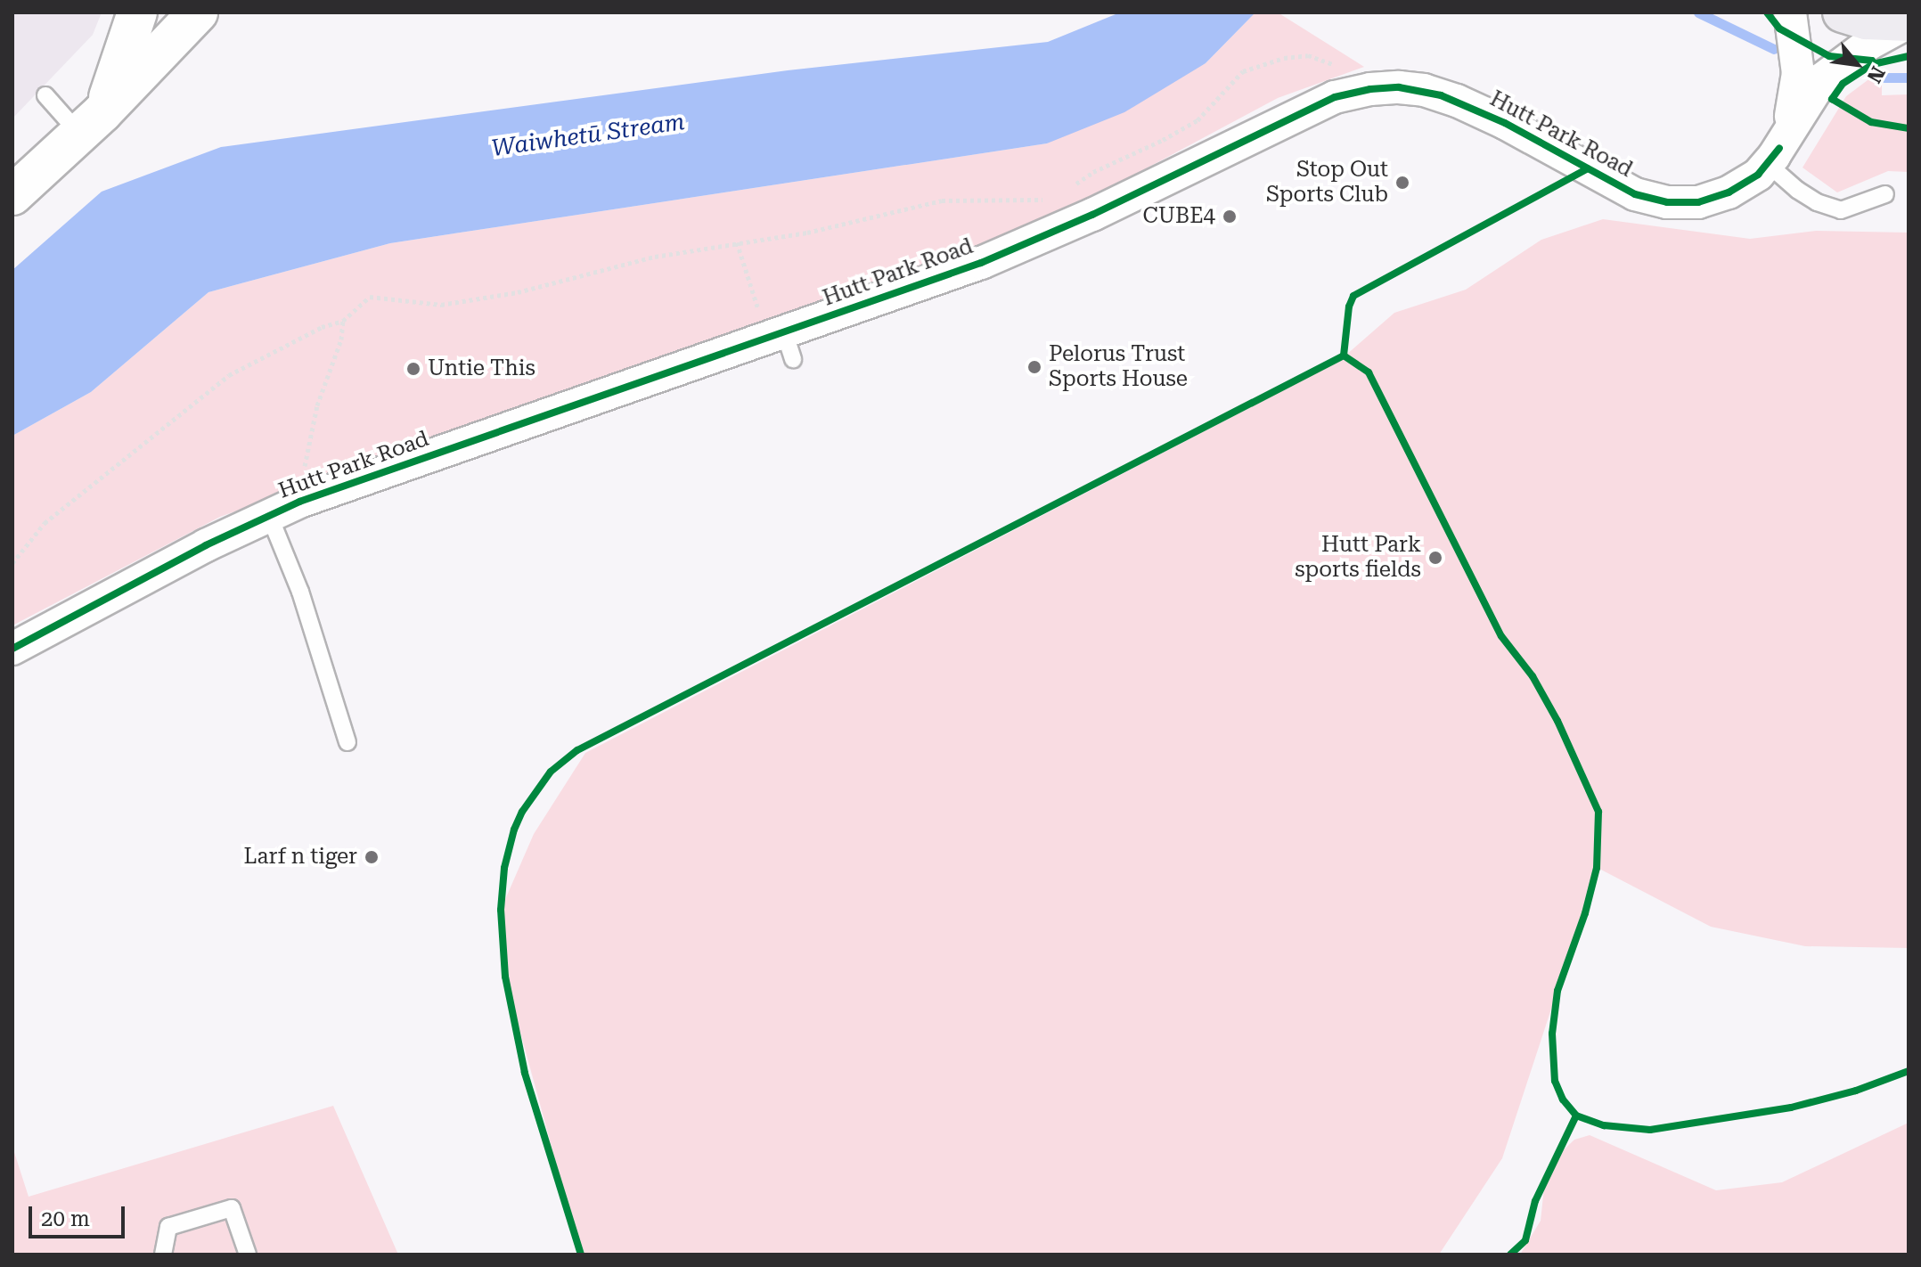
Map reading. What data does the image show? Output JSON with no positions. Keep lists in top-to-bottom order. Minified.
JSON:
{"streets":{"street":["Hutt Park Road"]},"water":["Waiwhetū Stream"],"places":["Stop Out Sports Club","CUBE4","Pelorus Trust Sports House","Untie This","Hutt Park sports fields","Larf n tiger"],"scale_bar":"20 m","north":"bottom right"}
